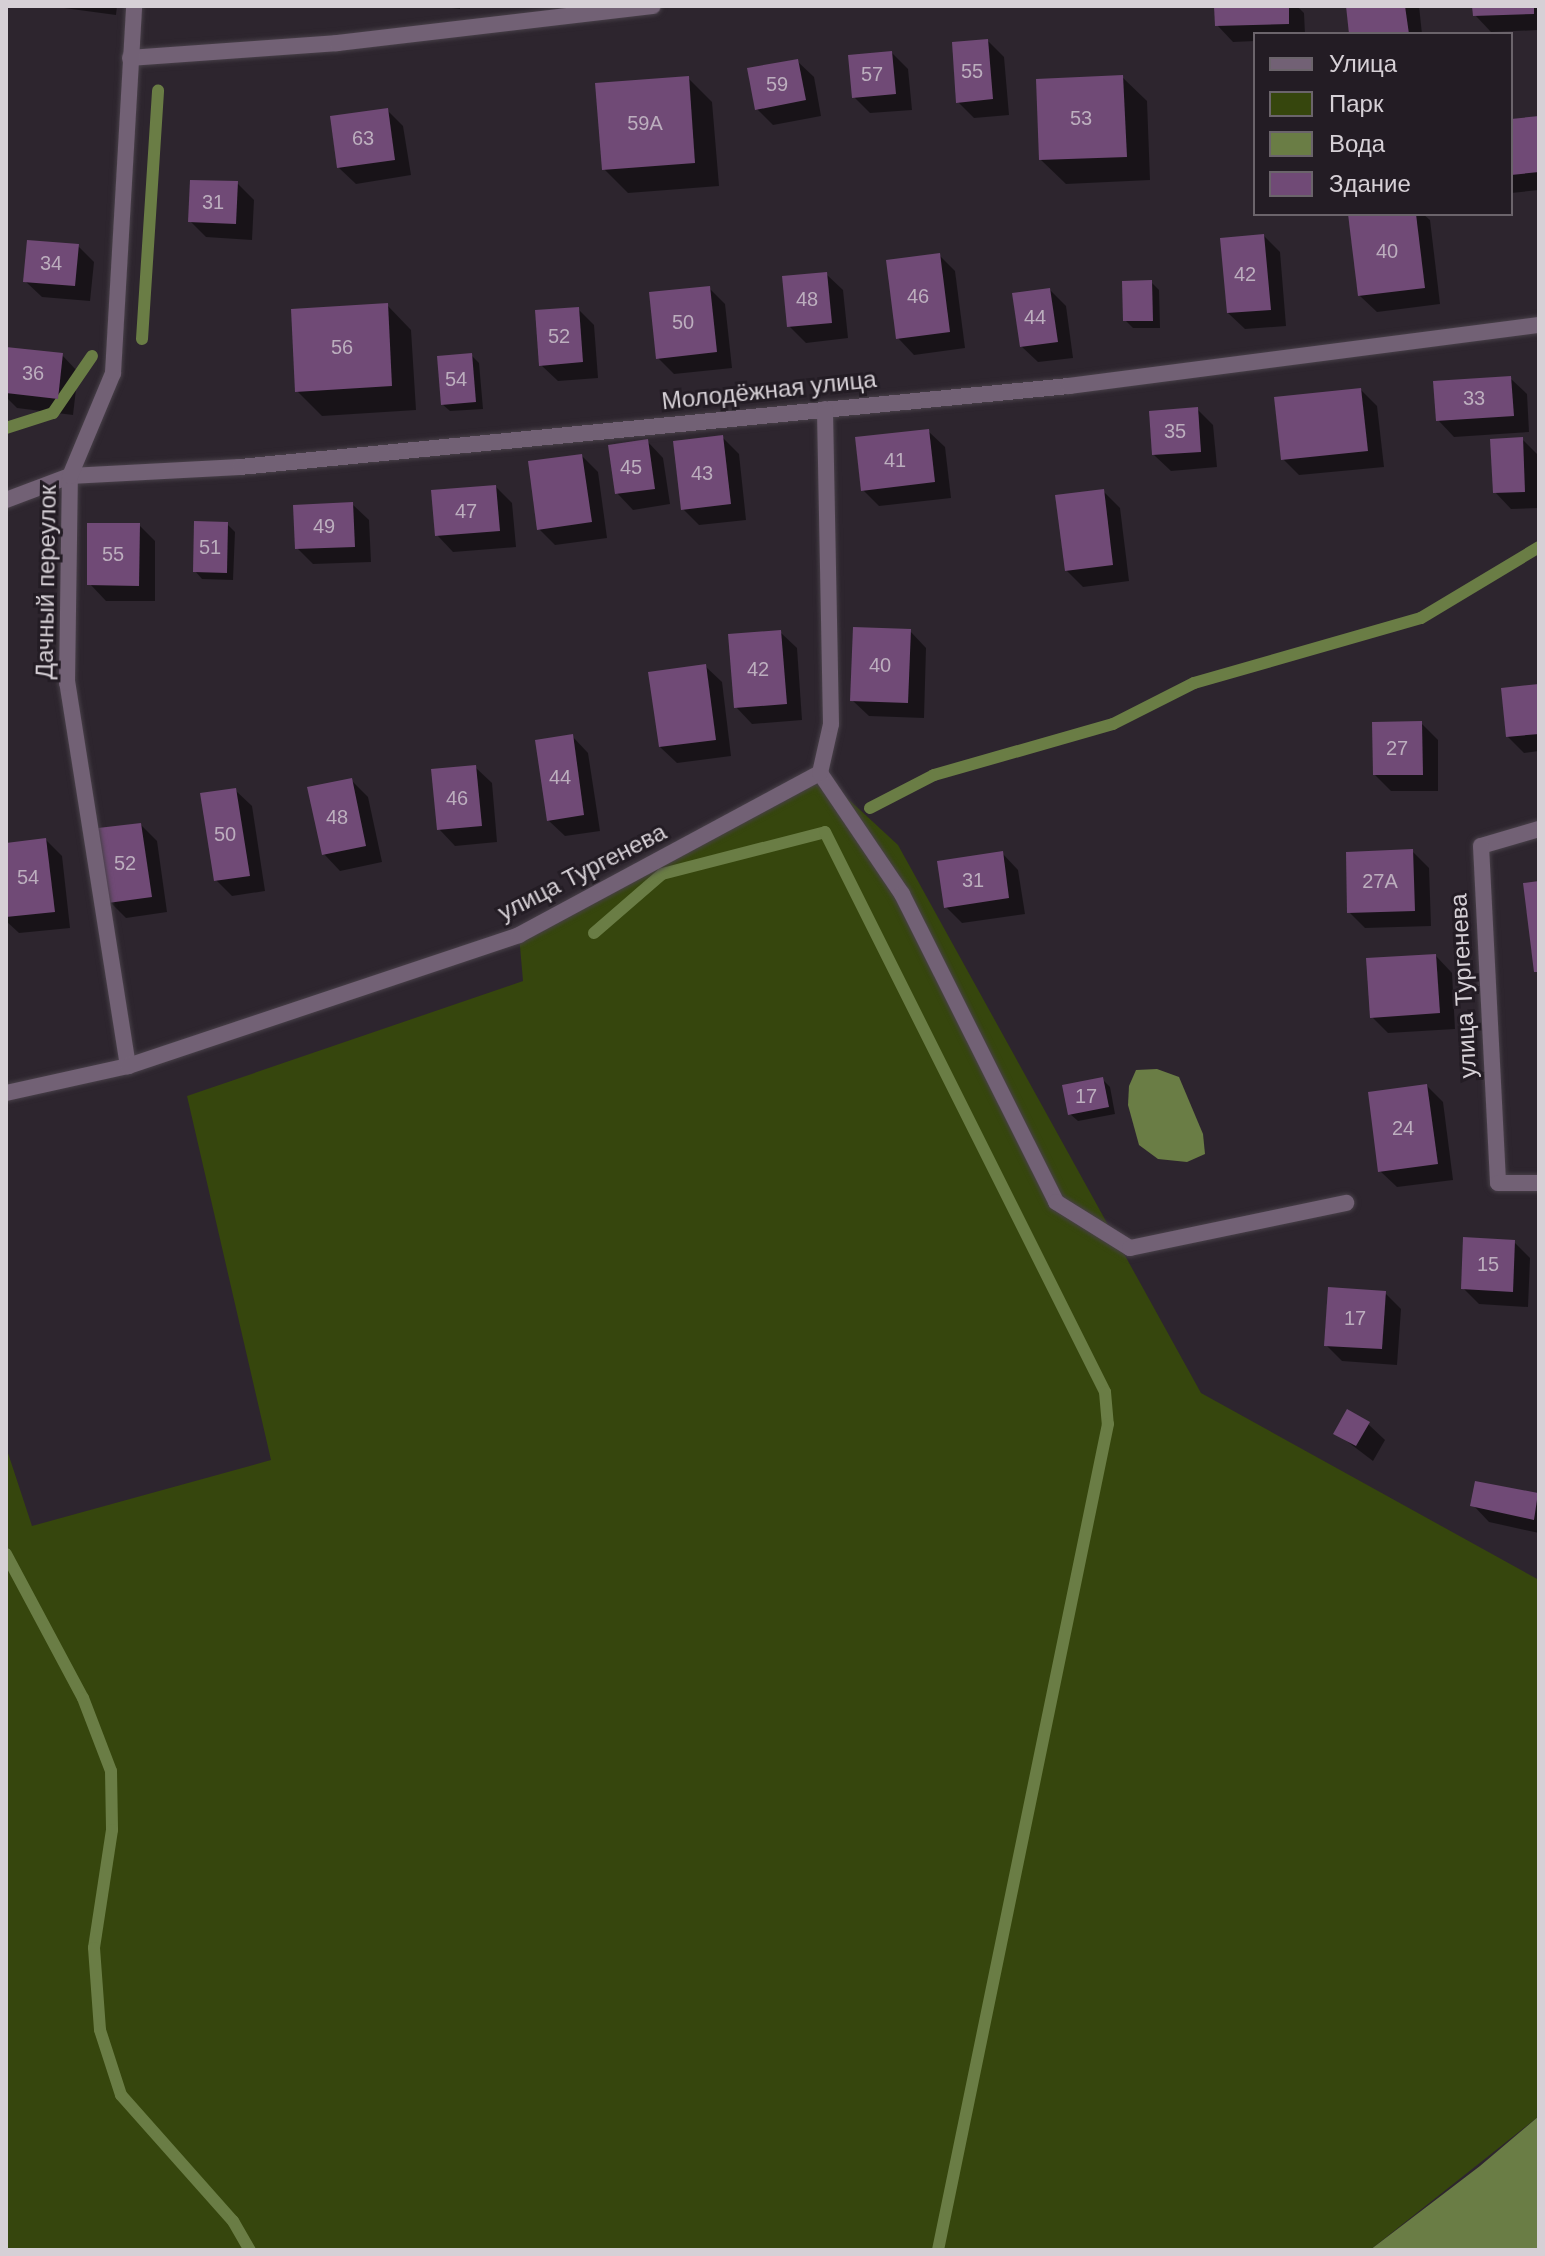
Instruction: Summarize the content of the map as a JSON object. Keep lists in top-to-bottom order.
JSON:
{
  "streets": {
    "street": ["Молодёжная улица", "Дачный переулок", "улица Тургенева"]
  },
  "crossings": [
    ["Молодёжная улица", "Дачный переулок"],
    ["Дачный переулок", "улица Тургенева"]
  ],
  "house_numbers": [
    "55",
    "57",
    "59",
    "53",
    "59А",
    "63",
    "31",
    "40",
    "34",
    "42",
    "46",
    "48",
    "44",
    "50",
    "52",
    "56",
    "36",
    "54",
    "33",
    "35",
    "41",
    "45",
    "43",
    "47",
    "49",
    "51",
    "55",
    "40",
    "42",
    "27",
    "44",
    "46",
    "48",
    "50",
    "52",
    "54",
    "31",
    "27А",
    "17",
    "24",
    "15",
    "17"
  ],
  "legend": [
    "Улица",
    "Парк",
    "Вода",
    "Здание"
  ]
}
